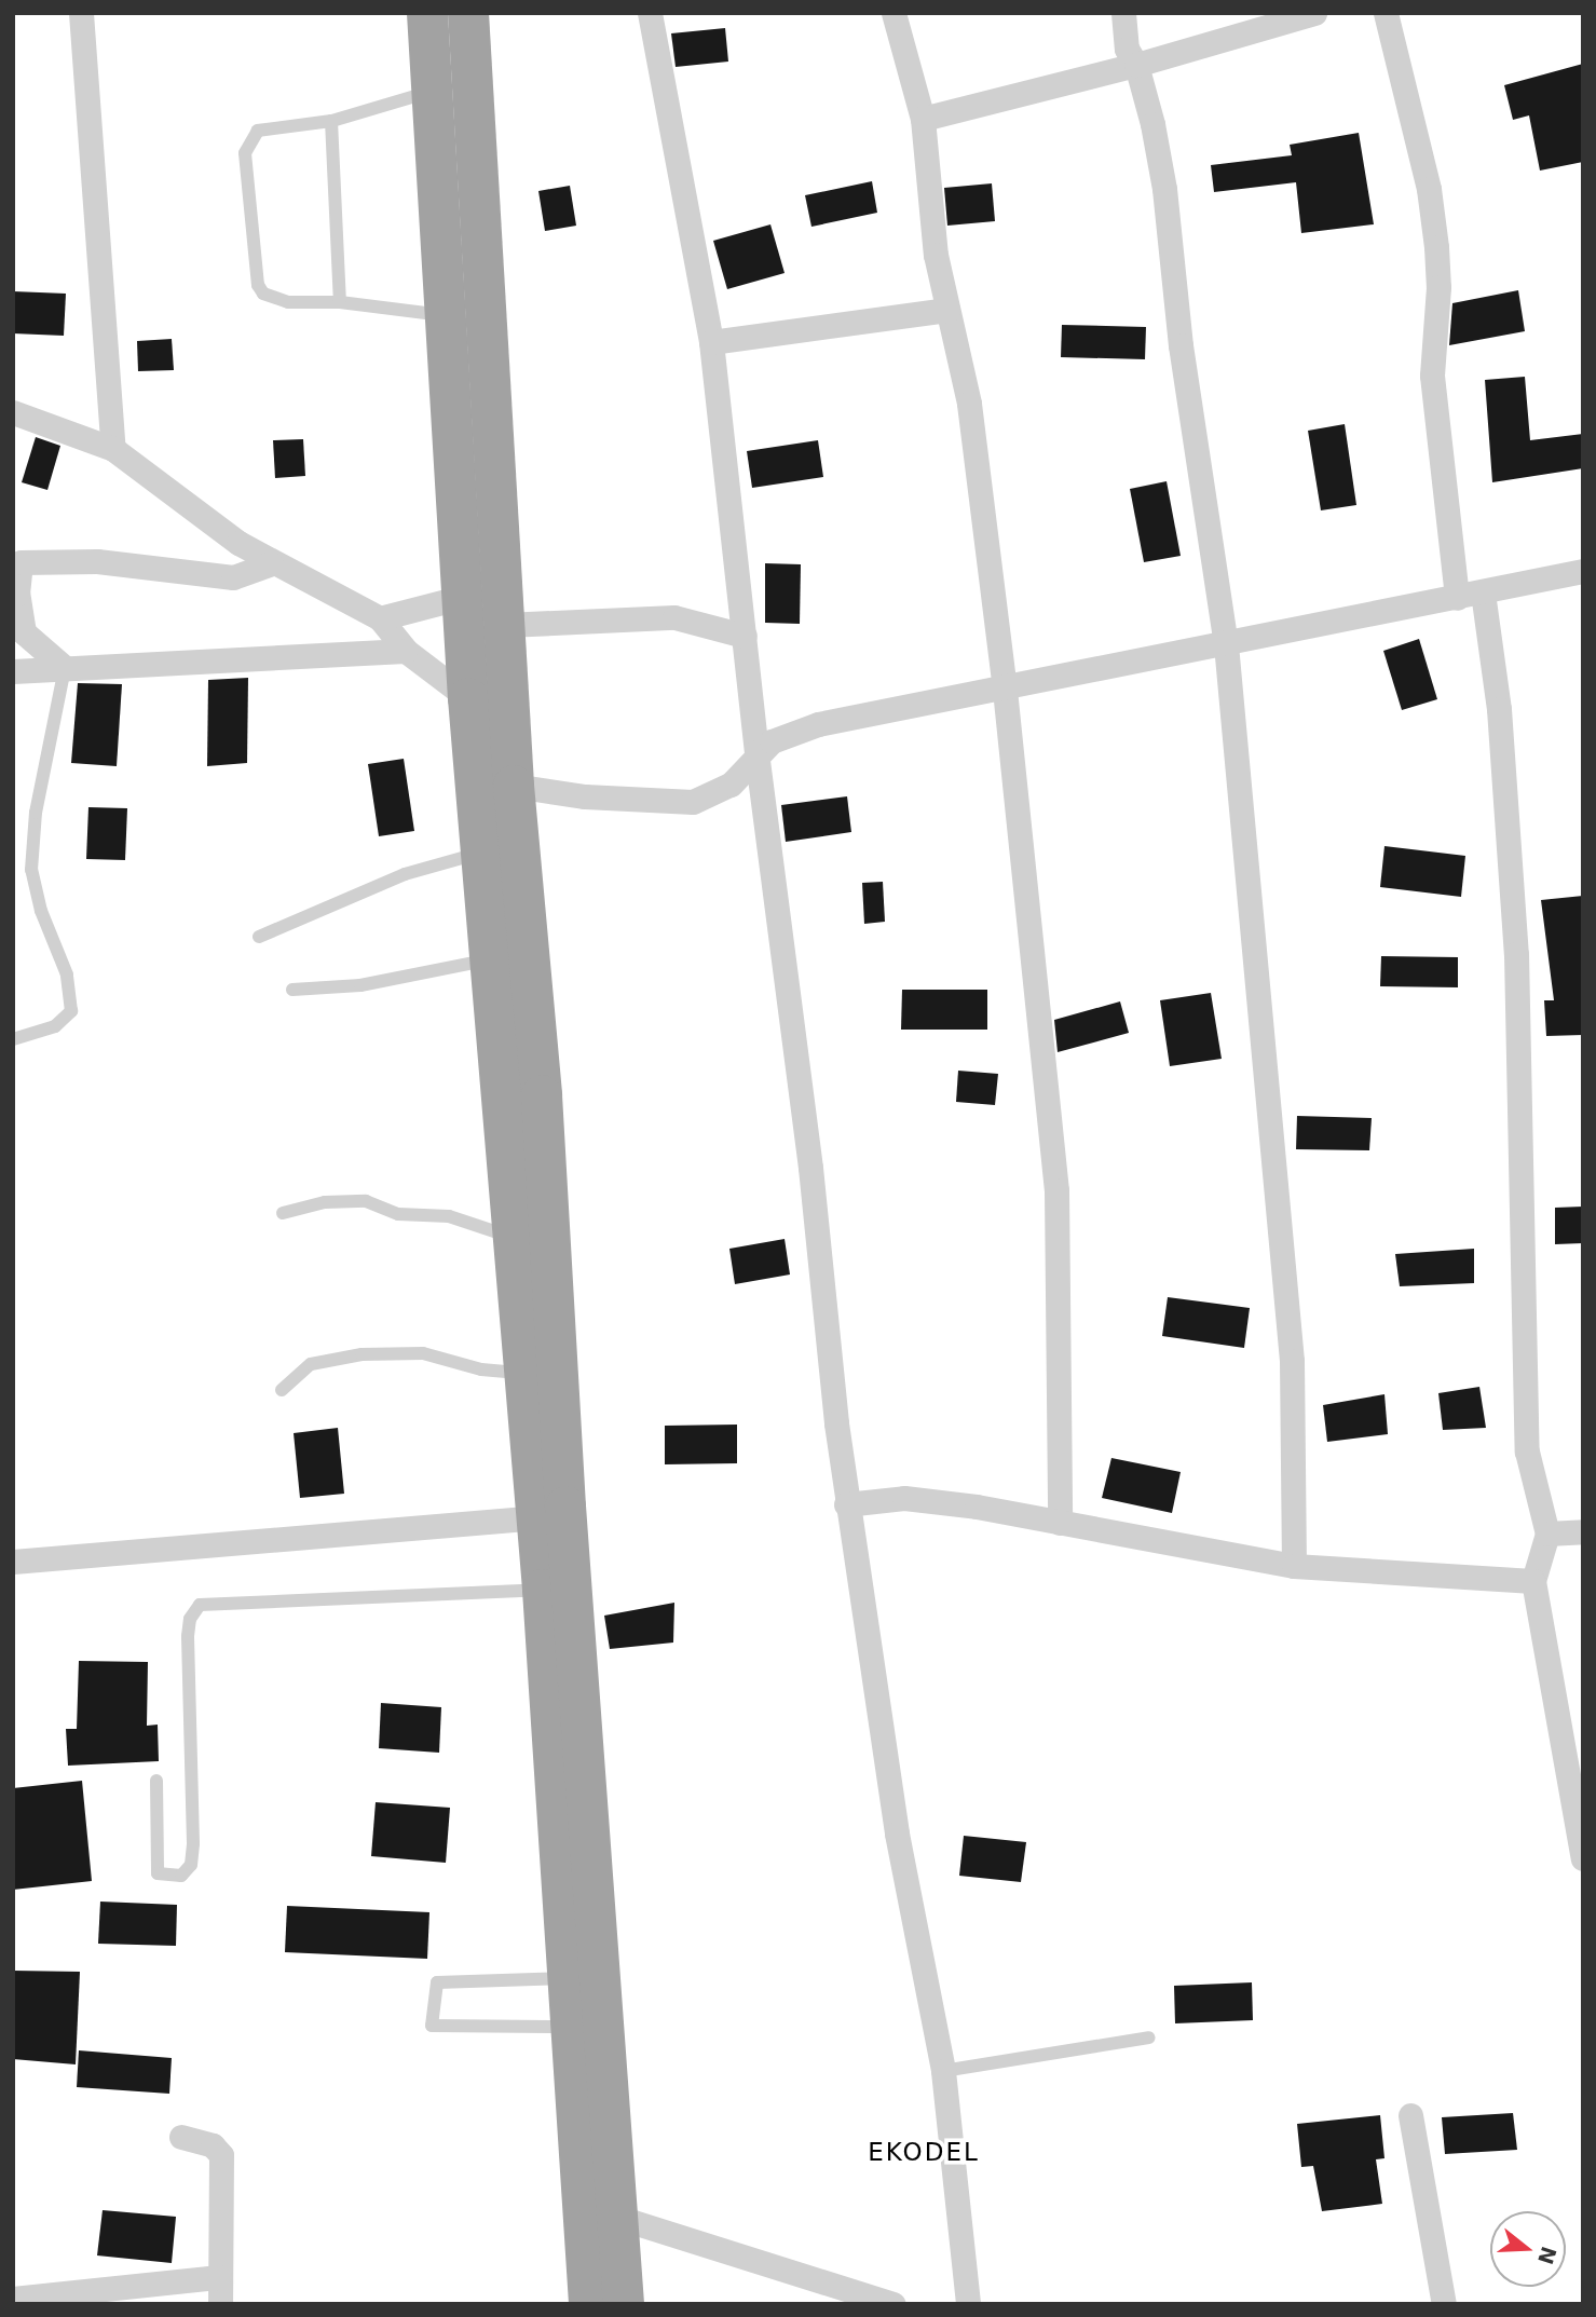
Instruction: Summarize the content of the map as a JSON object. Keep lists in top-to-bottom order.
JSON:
{
  "districts": ["EKODEL"],
  "north": "right"
}
